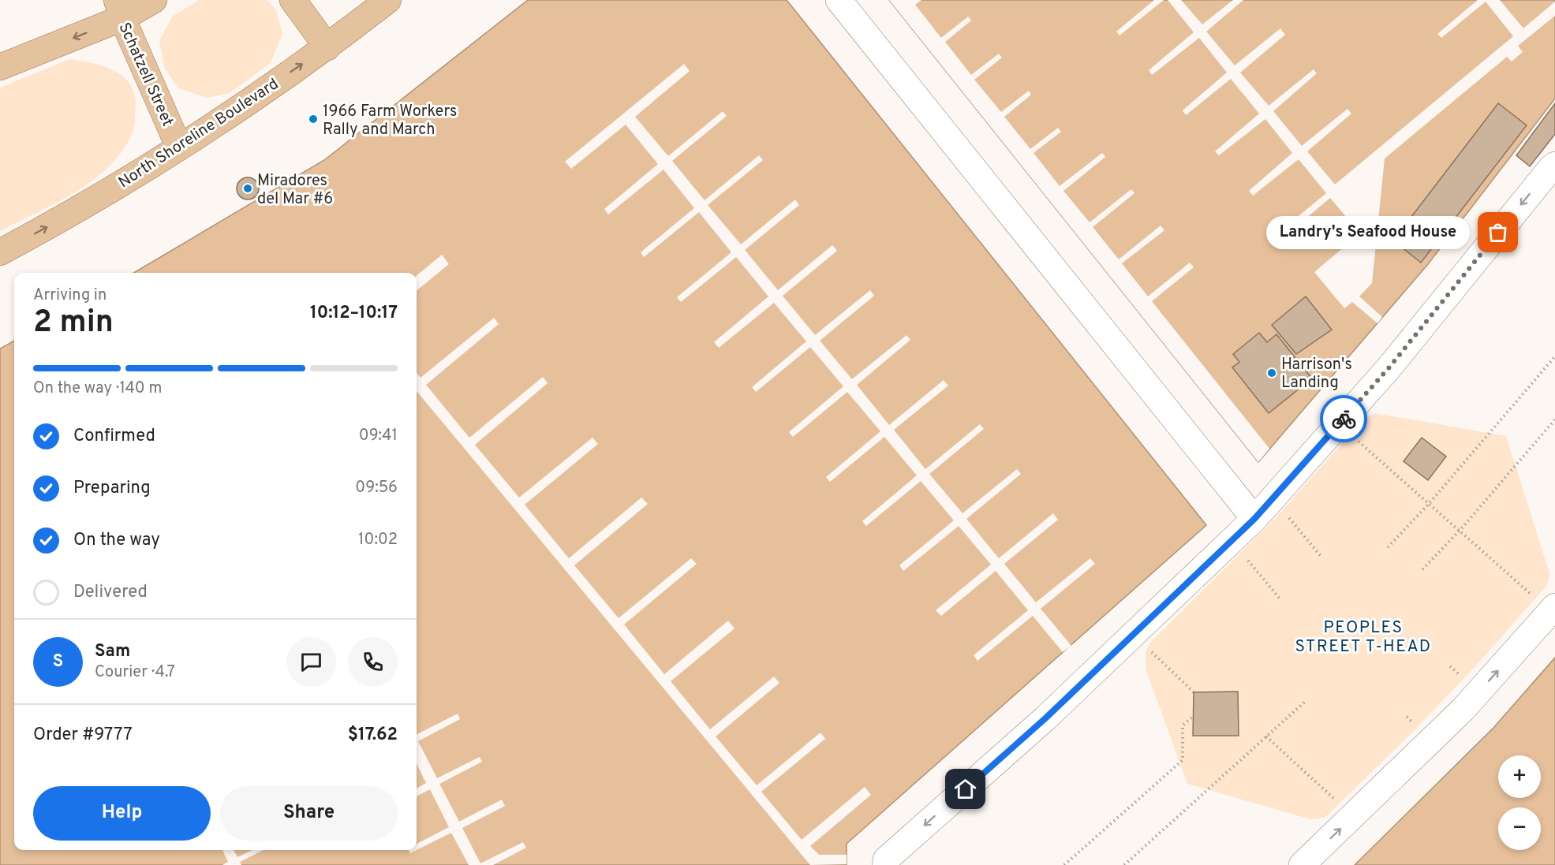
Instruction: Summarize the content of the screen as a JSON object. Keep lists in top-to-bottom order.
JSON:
{
  "streets": {
    "main road": ["Schatzell Street", "North Shoreline Boulevard"]
  },
  "crossings": [
    ["Schatzell Street", "North Shoreline Boulevard"]
  ],
  "districts": ["PEOPLES STREET T-HEAD"],
  "places": [
    "1966 Farm Workers Rally and March",
    "Miradores del Mar #6",
    "Landry's Seafood House",
    "Harrison's Landing"
  ],
  "page": {
    "bubble": "Landry's Seafood House",
    "heading": ["2 min", "Arriving in", "10:12–10:17"],
    "panel": [
      "Sam",
      "Courier · 4.7",
      "Order #9777",
      "$17.62"
    ],
    "bar": "On the way · 140 m",
    "list": [
      ["Confirmed", "09:41"],
      ["Preparing", "09:56"],
      ["On the way", "10:02"],
      "Delivered"
    ],
    "round": "S",
    "map_buttons": ["+", "−"],
    "buttons": ["Help", "Share"]
  }
}
